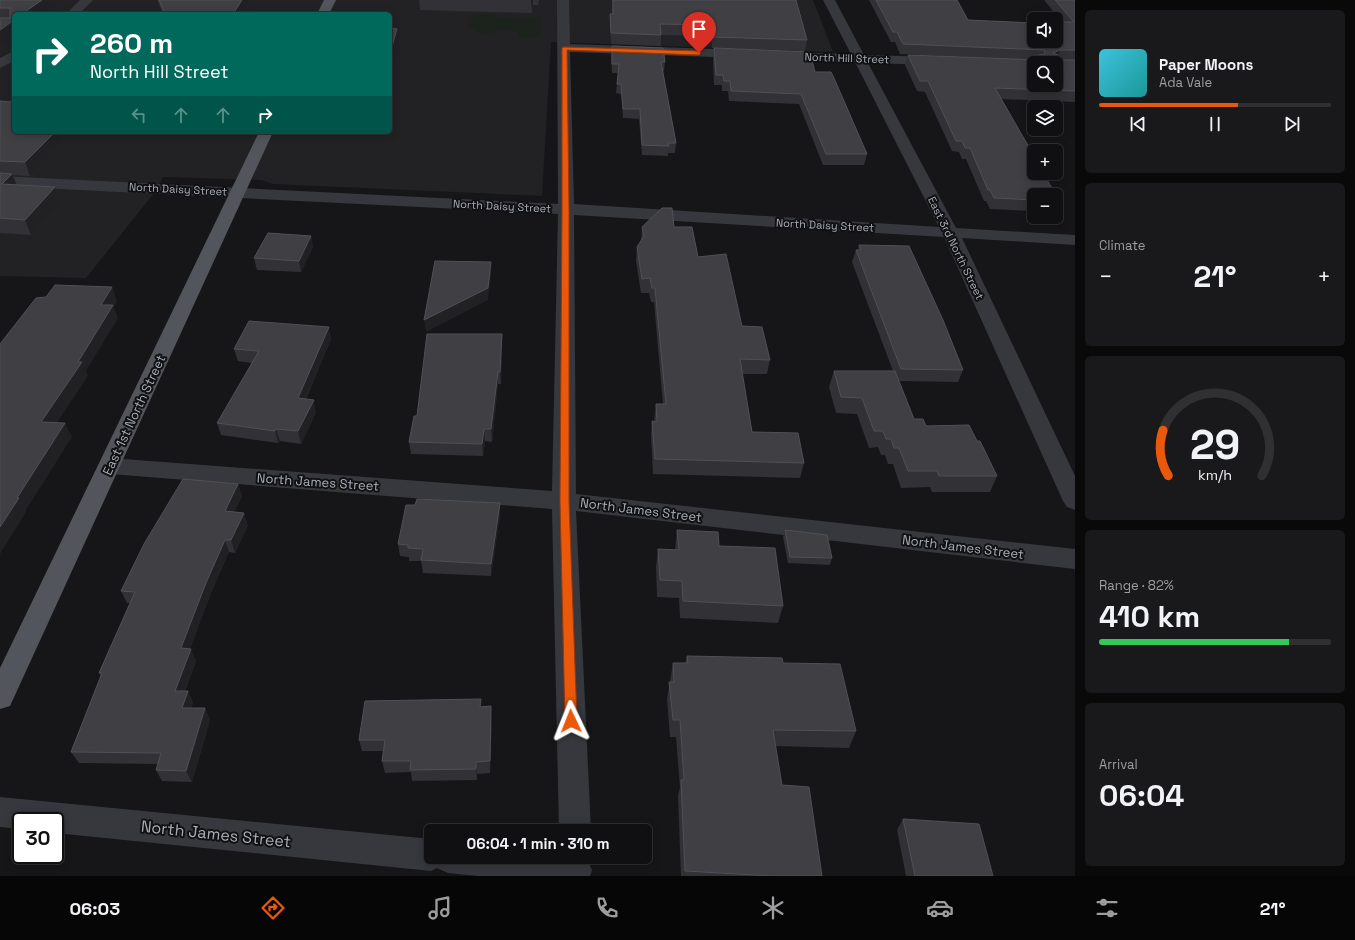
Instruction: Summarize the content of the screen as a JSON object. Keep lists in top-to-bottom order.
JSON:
{
  "streets": {
    "main road": ["East 1st North Street"],
    "street": [
      "North Hill Street",
      "North Daisy Street",
      "East 3rd North Street",
      "North James Street"
    ]
  },
  "crossings": [
    ["North Hill Street", "East 3rd North Street"],
    ["North Daisy Street", "East 3rd North Street"],
    ["North Daisy Street", "East 1st North Street"],
    ["East 1st North Street", "North James Street"]
  ],
  "page": {
    "map_buttons": ["+", "−"],
    "turn": ["260 m", "North Hill Street"],
    "song": ["Paper Moons", "Ada Vale"],
    "tile": [
      "Climate",
      ["Range · 82%", "410 km"],
      ["Arrival", "06:04"]
    ],
    "heat": ["−", "21°", "+"],
    "limit": "30",
    "trip": "06:04 · 1 min · 310 m",
    "tabs": ["06:03", "21°"],
    "gauge": ["29", "km/h"]
  }
}
